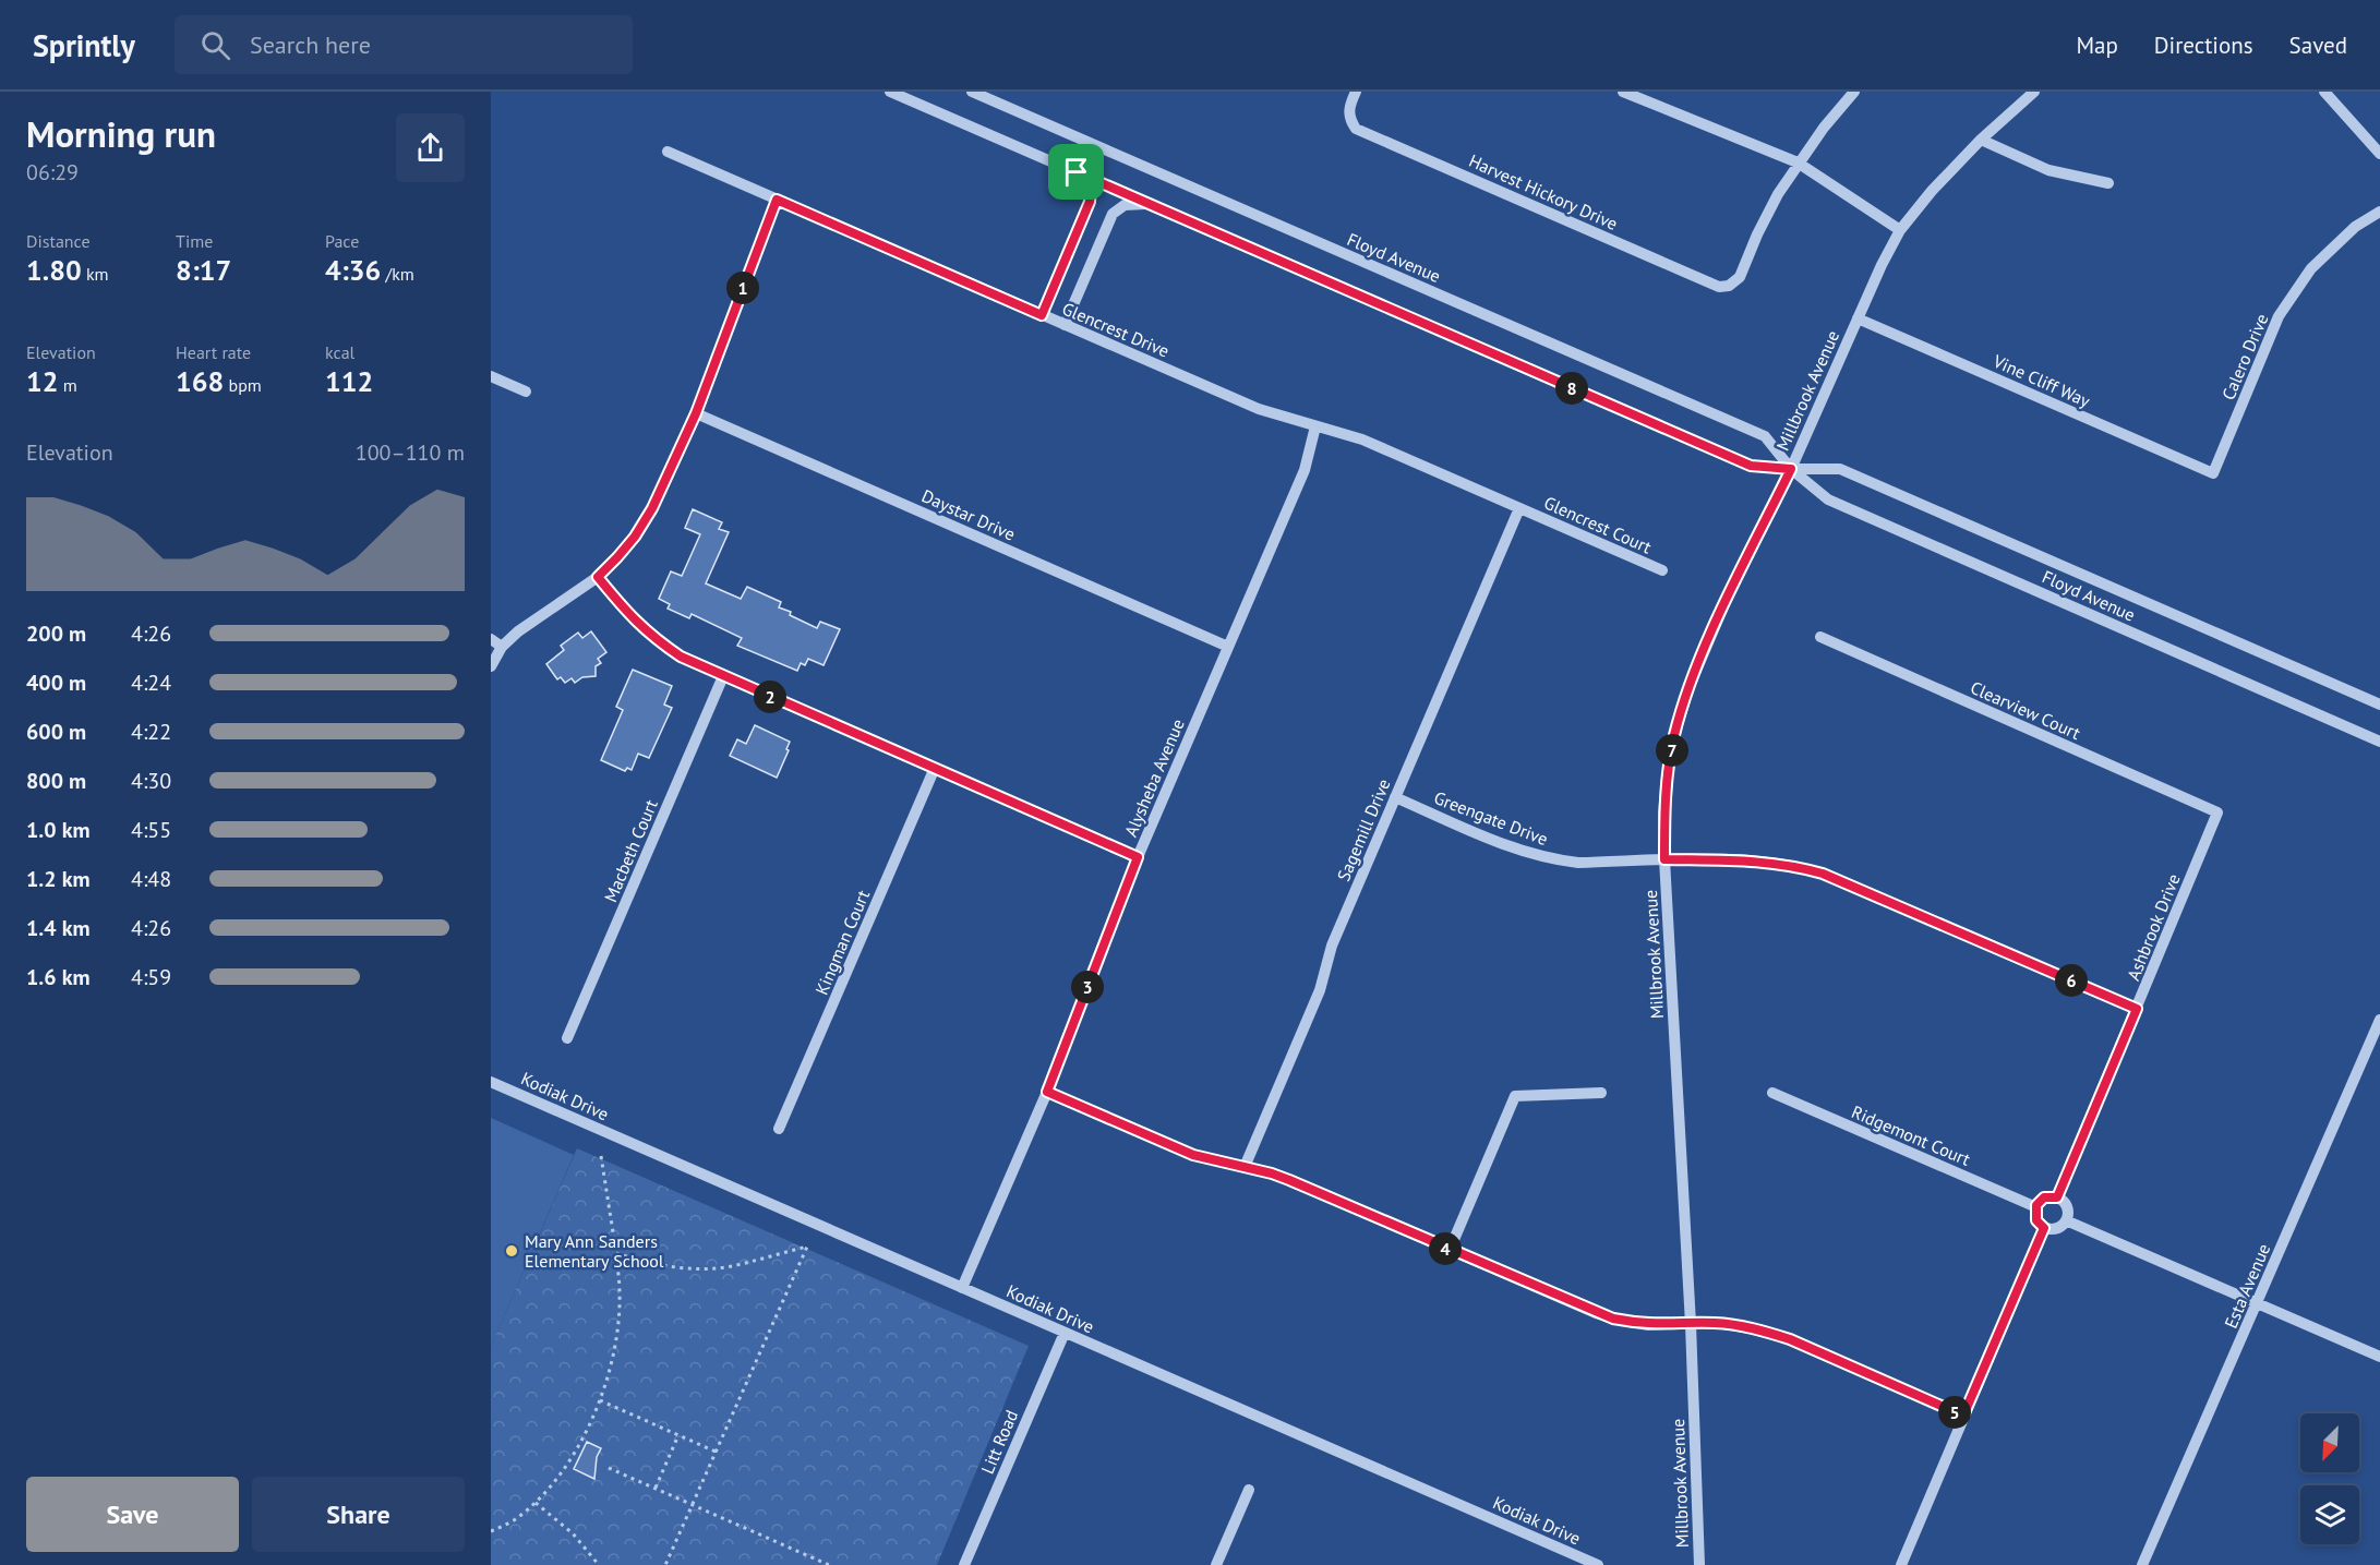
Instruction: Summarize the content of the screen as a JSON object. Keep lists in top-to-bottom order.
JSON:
{
  "streets": {
    "street": [
      "Harvest Hickory Drive",
      "Floyd Avenue",
      "Glencrest Drive",
      "Calero Drive",
      "Vine Cliff Way",
      "Millbrook Avenue",
      "Daystar Drive",
      "Glencrest Court",
      "Clearview Court",
      "Alysheba Avenue",
      "Greengate Drive",
      "Sagemill Drive",
      "Macbeth Court",
      "Ashbrook Drive",
      "Kingman Court",
      "Kodiak Drive",
      "Ridgemont Court",
      "Esta Avenue",
      "Litt Road"
    ]
  },
  "crossings": [
    ["Floyd Avenue", "Millbrook Avenue"],
    ["Glencrest Drive", "Glencrest Court"],
    ["Glencrest Drive", "Alysheba Avenue"],
    ["Glencrest Drive", "Sagemill Drive"],
    ["Calero Drive", "Vine Cliff Way"],
    ["Vine Cliff Way", "Millbrook Avenue"],
    ["Millbrook Avenue", "Greengate Drive"],
    ["Daystar Drive", "Alysheba Avenue"],
    ["Glencrest Court", "Sagemill Drive"],
    ["Clearview Court", "Ashbrook Drive"],
    ["Alysheba Avenue", "Kodiak Drive"],
    ["Greengate Drive", "Sagemill Drive"],
    ["Greengate Drive", "Ashbrook Drive"],
    ["Ashbrook Drive", "Ridgemont Court"],
    ["Kodiak Drive", "Litt Road"]
  ],
  "places": ["Mary Ann Sanders Elementary School"],
  "north": "bottom left",
  "page": {
    "header": "Sprintly",
    "search": "Search here",
    "nav": ["Map", "Directions", "Saved"],
    "heading": ["Morning run", "06:29"],
    "stats": [
      ["Distance", "1.80 km"],
      ["Time", "8:17"],
      ["Pace", "4:36 /km"],
      ["Elevation", "12 m"],
      ["Heart rate", "168 bpm"],
      ["kcal", "112"]
    ],
    "pins": [
      "1",
      "8",
      "2",
      "7",
      "6",
      "3",
      "4",
      "5"
    ],
    "chart": ["Elevation", "100–110 m"],
    "list": [
      {
        "name": "200 m",
        "note": "4:26"
      },
      {
        "name": "400 m",
        "note": "4:24"
      },
      {
        "name": "600 m",
        "note": "4:22"
      },
      {
        "name": "800 m",
        "note": "4:30"
      },
      {
        "name": "1.0 km",
        "note": "4:55"
      },
      {
        "name": "1.2 km",
        "note": "4:48"
      },
      {
        "name": "1.4 km",
        "note": "4:26"
      },
      {
        "name": "1.6 km",
        "note": "4:59"
      }
    ],
    "buttons": ["Save", "Share"]
  }
}
